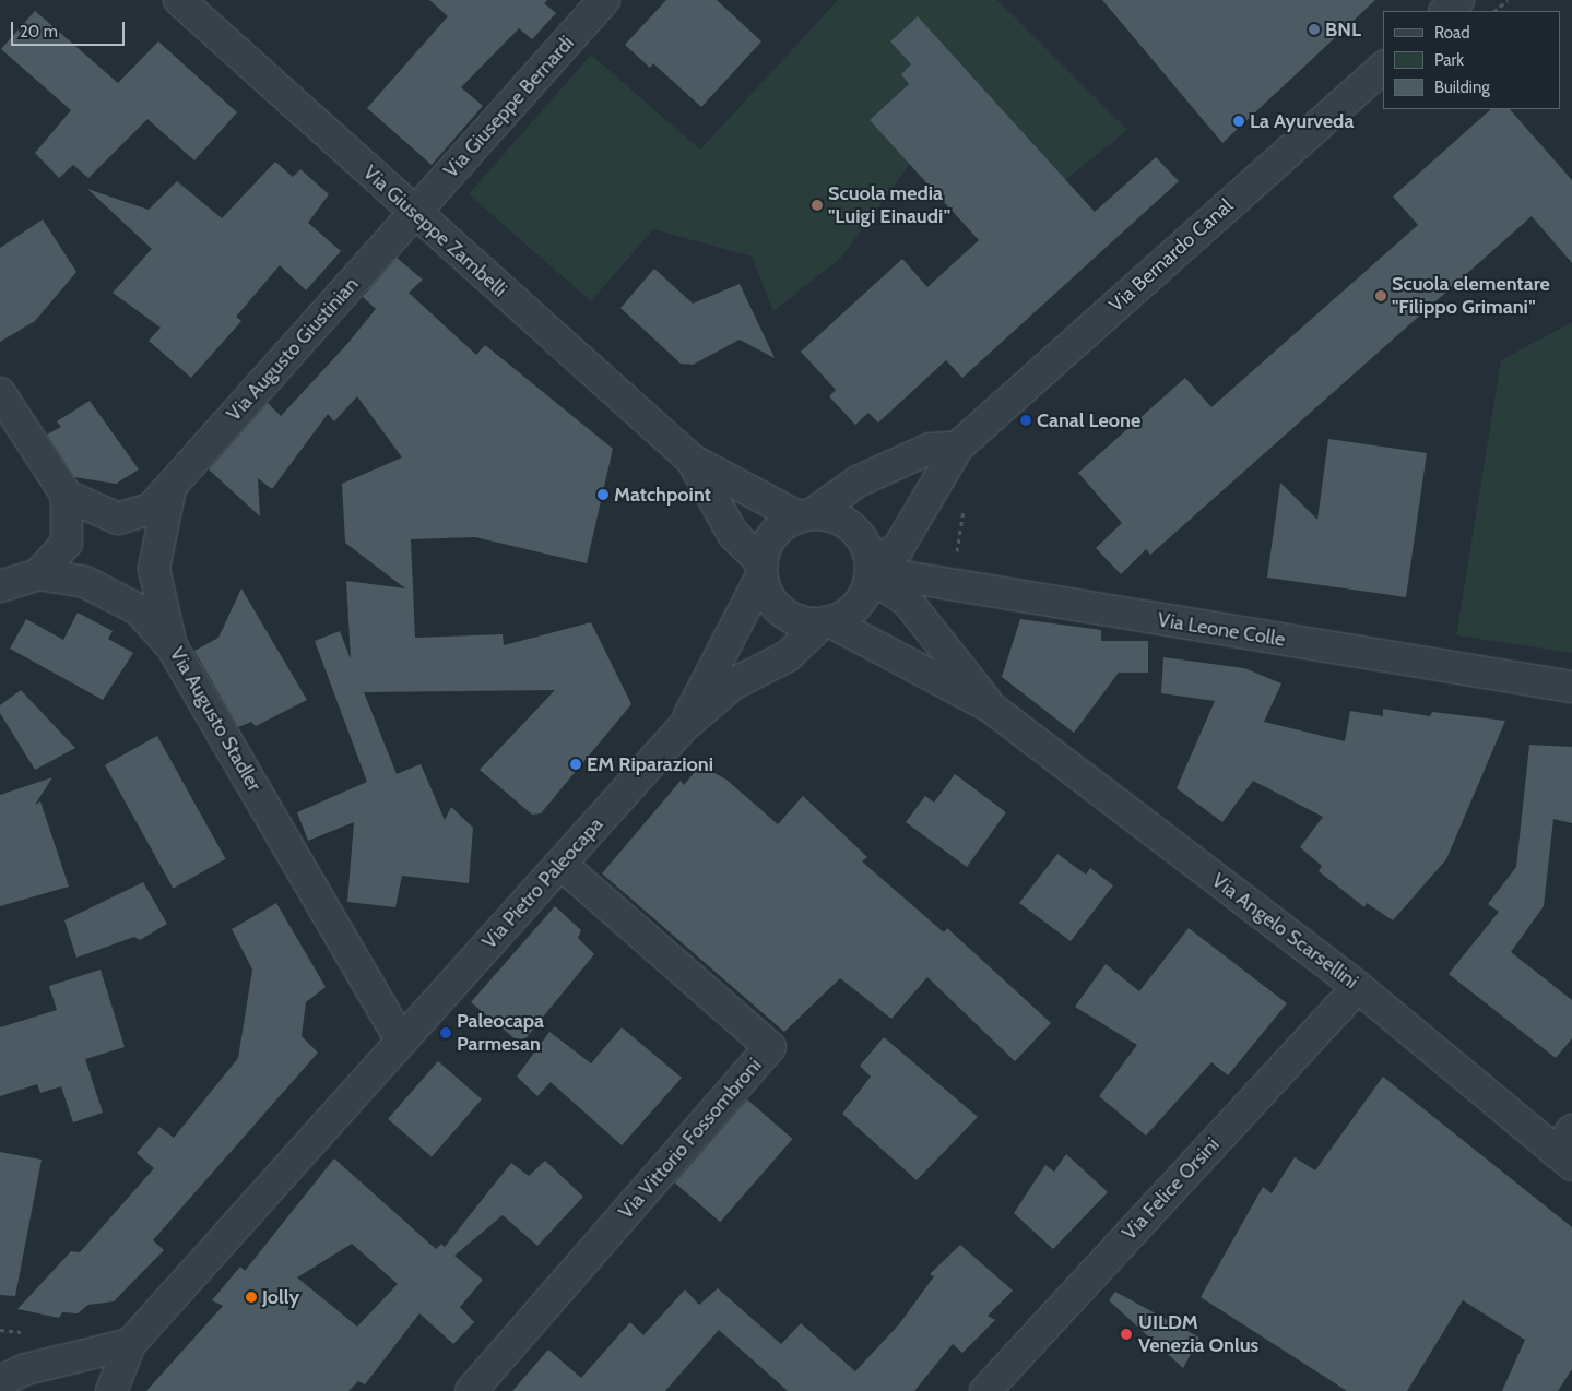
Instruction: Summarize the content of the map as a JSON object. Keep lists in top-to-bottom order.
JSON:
{
  "streets": {
    "street": [
      "Via Giuseppe Bernardi",
      "Via Giuseppe Zambelli",
      "Via Bernardo Canal",
      "Via Augusto Giustinian",
      "Via Leone Colle",
      "Via Augusto Stadler",
      "Via Pietro Paleocapa",
      "Via Angelo Scarsellini",
      "Via Vittorio Fossombroni",
      "Via Felice Orsini"
    ]
  },
  "crossings": [
    ["Via Giuseppe Bernardi", "Via Giuseppe Zambelli"],
    ["Via Giuseppe Bernardi", "Via Augusto Giustinian"],
    ["Via Giuseppe Zambelli", "Via Bernardo Canal"],
    ["Via Giuseppe Zambelli", "Via Augusto Giustinian"],
    ["Via Giuseppe Zambelli", "Via Leone Colle"],
    ["Via Giuseppe Zambelli", "Via Pietro Paleocapa"],
    ["Via Giuseppe Zambelli", "Via Angelo Scarsellini"],
    ["Via Bernardo Canal", "Via Leone Colle"],
    ["Via Bernardo Canal", "Via Pietro Paleocapa"],
    ["Via Bernardo Canal", "Via Angelo Scarsellini"],
    ["Via Augusto Giustinian", "Via Augusto Stadler"],
    ["Via Leone Colle", "Via Pietro Paleocapa"],
    ["Via Leone Colle", "Via Angelo Scarsellini"],
    ["Via Augusto Stadler", "Via Pietro Paleocapa"],
    ["Via Pietro Paleocapa", "Via Angelo Scarsellini"],
    ["Via Pietro Paleocapa", "Via Vittorio Fossombroni"],
    ["Via Angelo Scarsellini", "Via Felice Orsini"]
  ],
  "places": [
    "BNL",
    "La Ayurveda",
    "Scuola media \"Luigi Einaudi\"",
    "Scuola elementare \"Filippo Grimani\"",
    "Canal Leone",
    "Matchpoint",
    "EM Riparazioni",
    "Paleocapa Parmesan",
    "Jolly",
    "UILDM Venezia Onlus"
  ],
  "legend": ["Road", "Park", "Building"],
  "scale_bar": "20 m"
}
